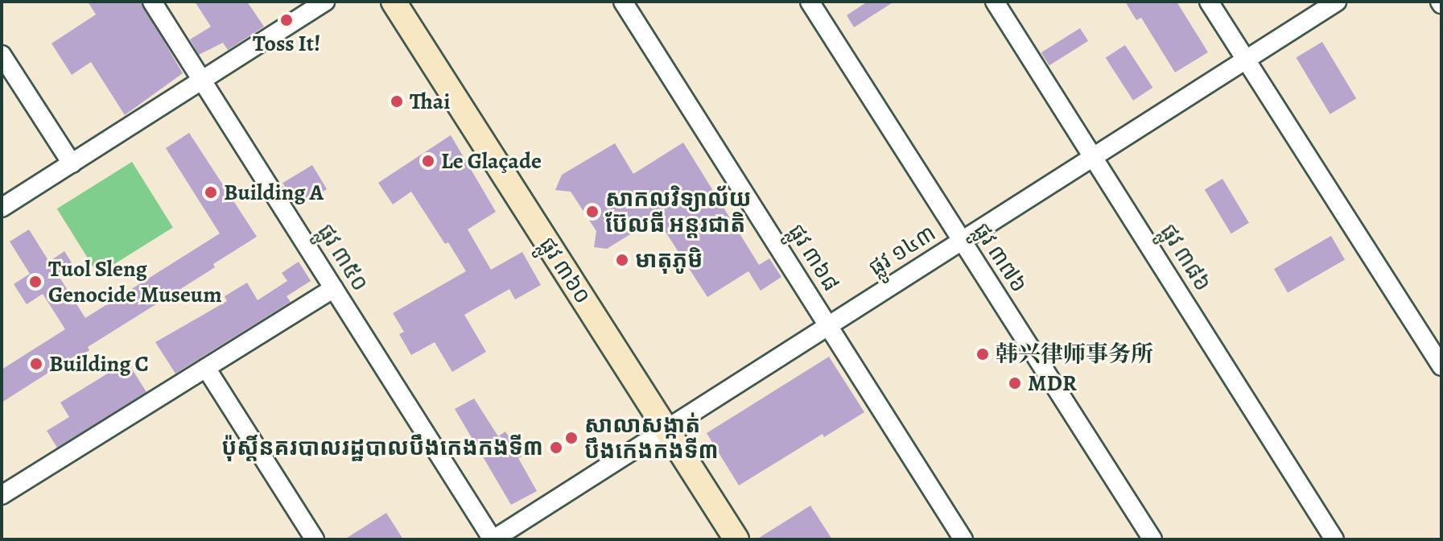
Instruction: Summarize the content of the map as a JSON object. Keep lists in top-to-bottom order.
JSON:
{
  "streets": {
    "street": [
      "ផ្លូវ ១៤៣",
      "ផ្លូវ ៣៥០",
      "ផ្លូវ ៣៦៨",
      "ផ្លូវ ៣៧៦",
      "ផ្លូវ ៣៨៦",
      "ផ្លូវ ៣៦០"
    ]
  },
  "crossings": [
    ["ផ្លូវ ១៤៣", "ផ្លូវ ៣៥០"],
    ["ផ្លូវ ១៤៣", "ផ្លូវ ៣៦៨"],
    ["ផ្លូវ ១៤៣", "ផ្លូវ ៣៧៦"],
    ["ផ្លូវ ១៤៣", "ផ្លូវ ៣៨៦"],
    ["ផ្លូវ ១៤៣", "ផ្លូវ ៣៦០"]
  ],
  "places": [
    "Toss It!",
    "Thai",
    "Le Glaçade",
    "Building A",
    "សាកលវិទ្យាល័យ ប៊ែលធី អន្តរជាតិ",
    "មាតុភូមិ",
    "Tuol Sleng Genocide Museum",
    "韩兴律师事务所",
    "Building C",
    "MDR",
    "សាលាសង្កាត់ បឹងកេងកងទី៣",
    "ប៉ុស្តិ៍នគរបាលរដ្ឋបាលបឹងកេងកងទី៣"
  ]
}
